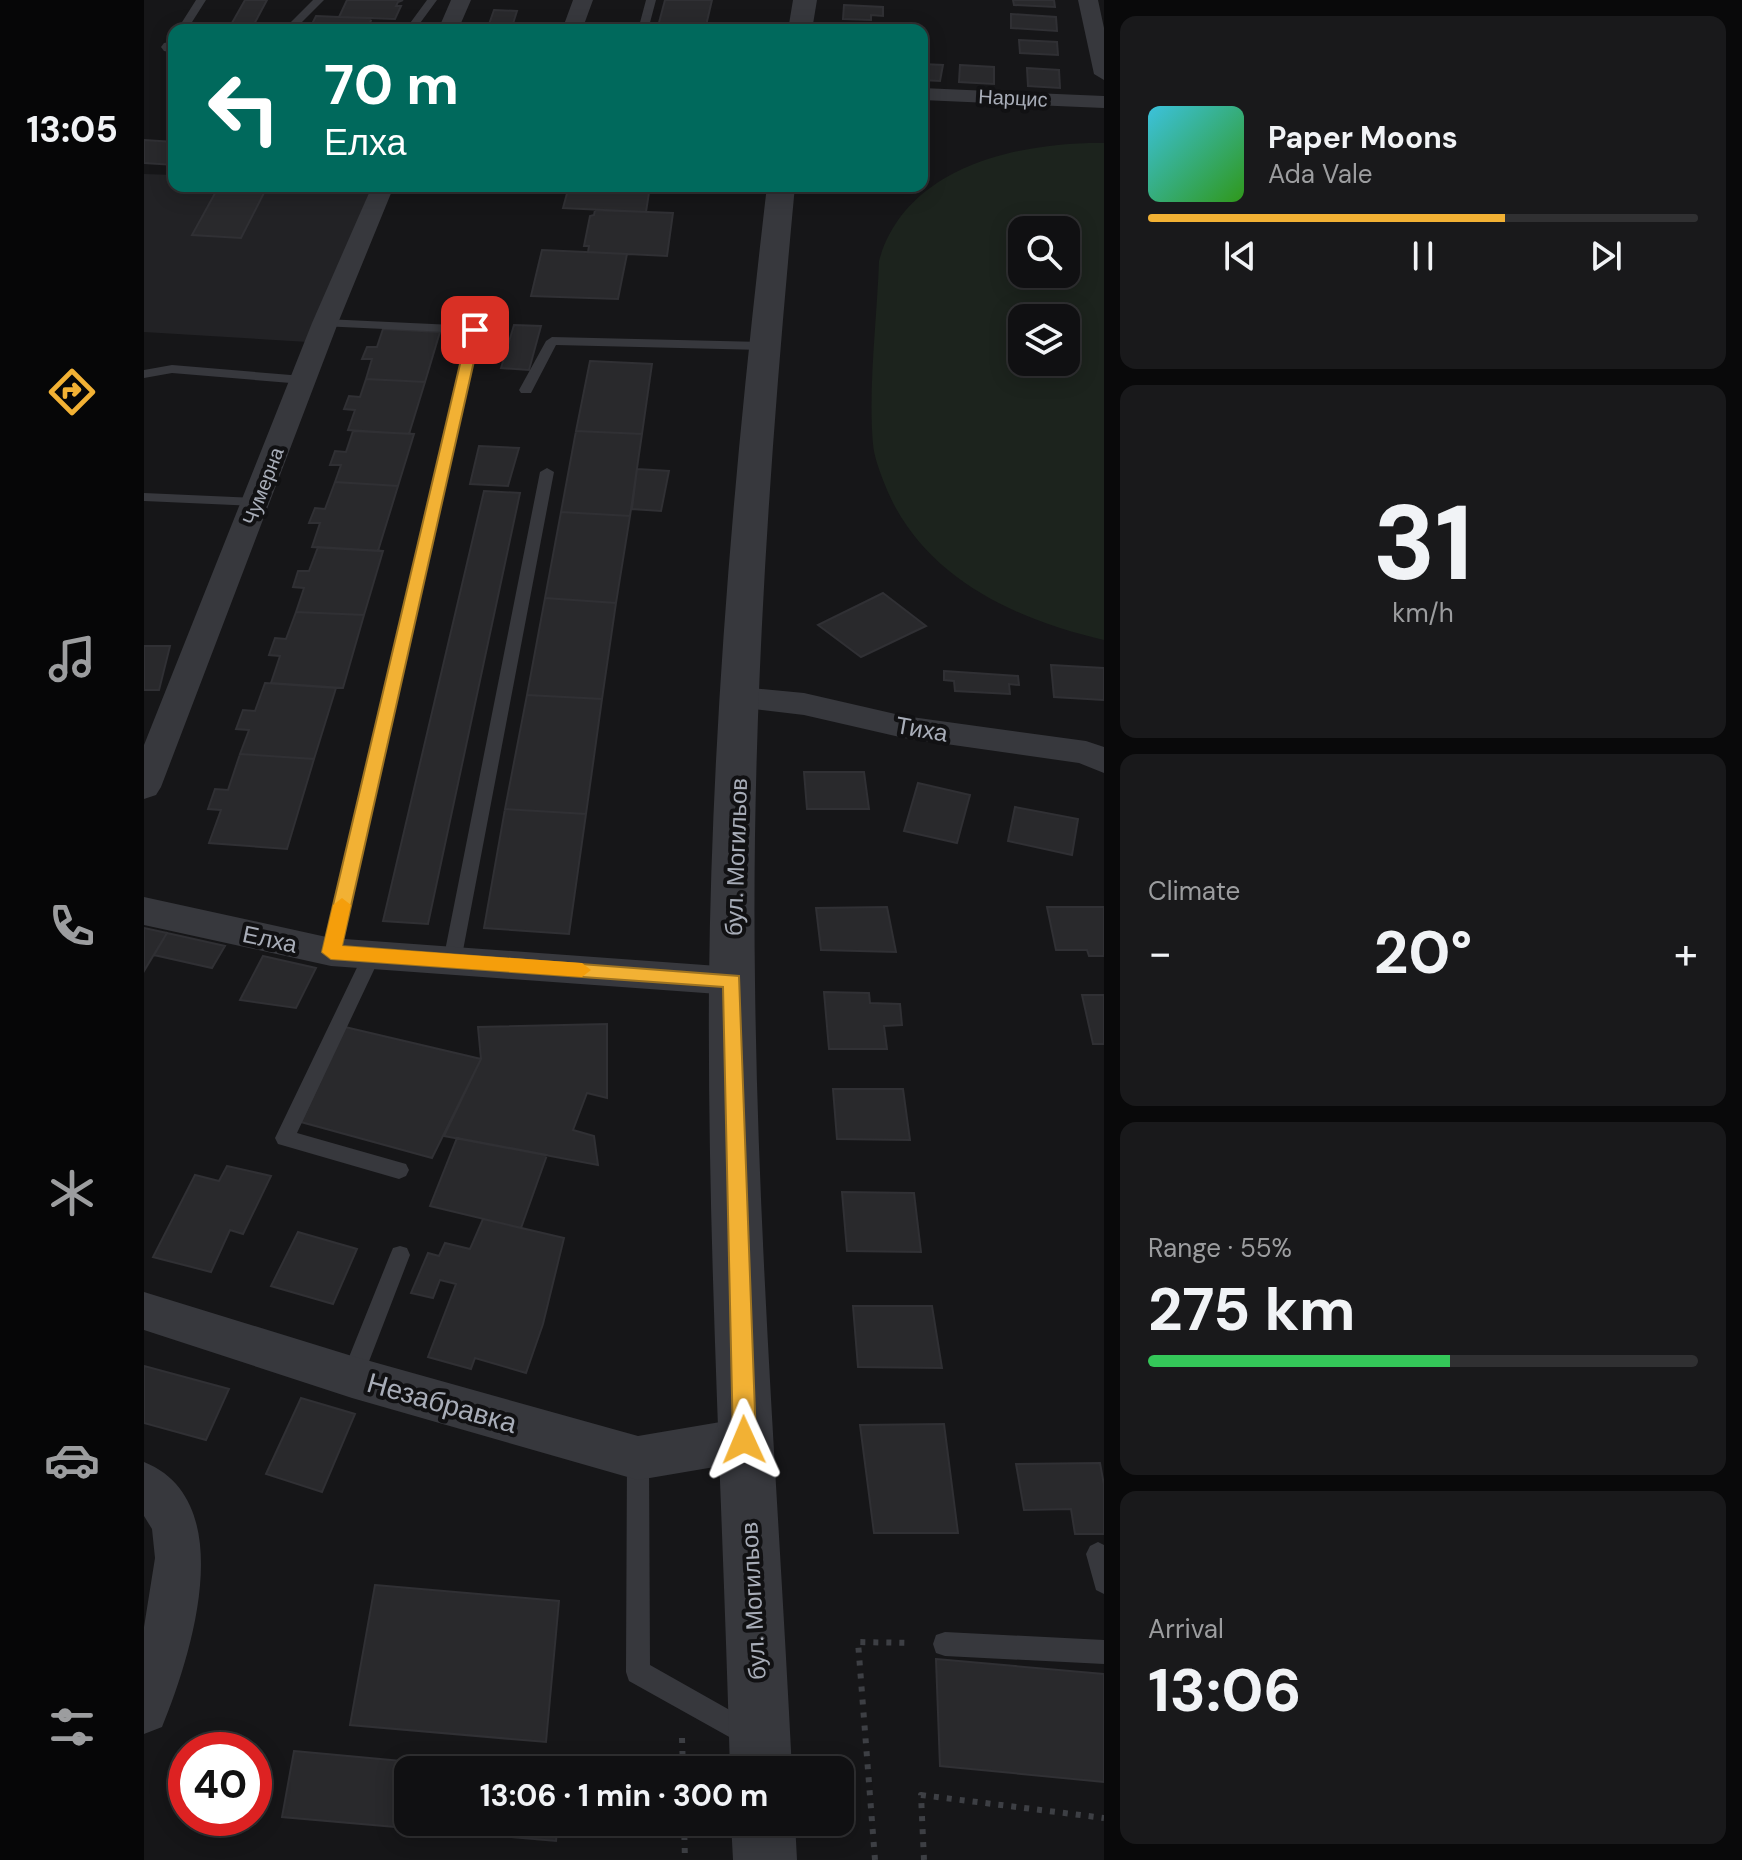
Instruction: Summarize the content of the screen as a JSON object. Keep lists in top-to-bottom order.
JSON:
{
  "streets": {
    "street": [
      "Нарцис",
      "Чумерна",
      "Тиха",
      "бул. Могильов",
      "Елха",
      "Незабравка"
    ]
  },
  "crossings": [
    ["Тиха", "бул. Могильов"],
    ["бул. Могильов", "Елха"],
    ["бул. Могильов", "Незабравка"]
  ],
  "page": {
    "tabs": "13:05",
    "turn": ["70 m", "Елха"],
    "song": ["Paper Moons", "Ada Vale"],
    "tile": [
      ["31", "km/h"],
      "Climate",
      ["Range · 55%", "275 km"],
      ["Arrival", "13:06"]
    ],
    "heat": ["−", "20°", "+"],
    "limit": "40",
    "trip": "13:06 · 1 min · 300 m"
  }
}
